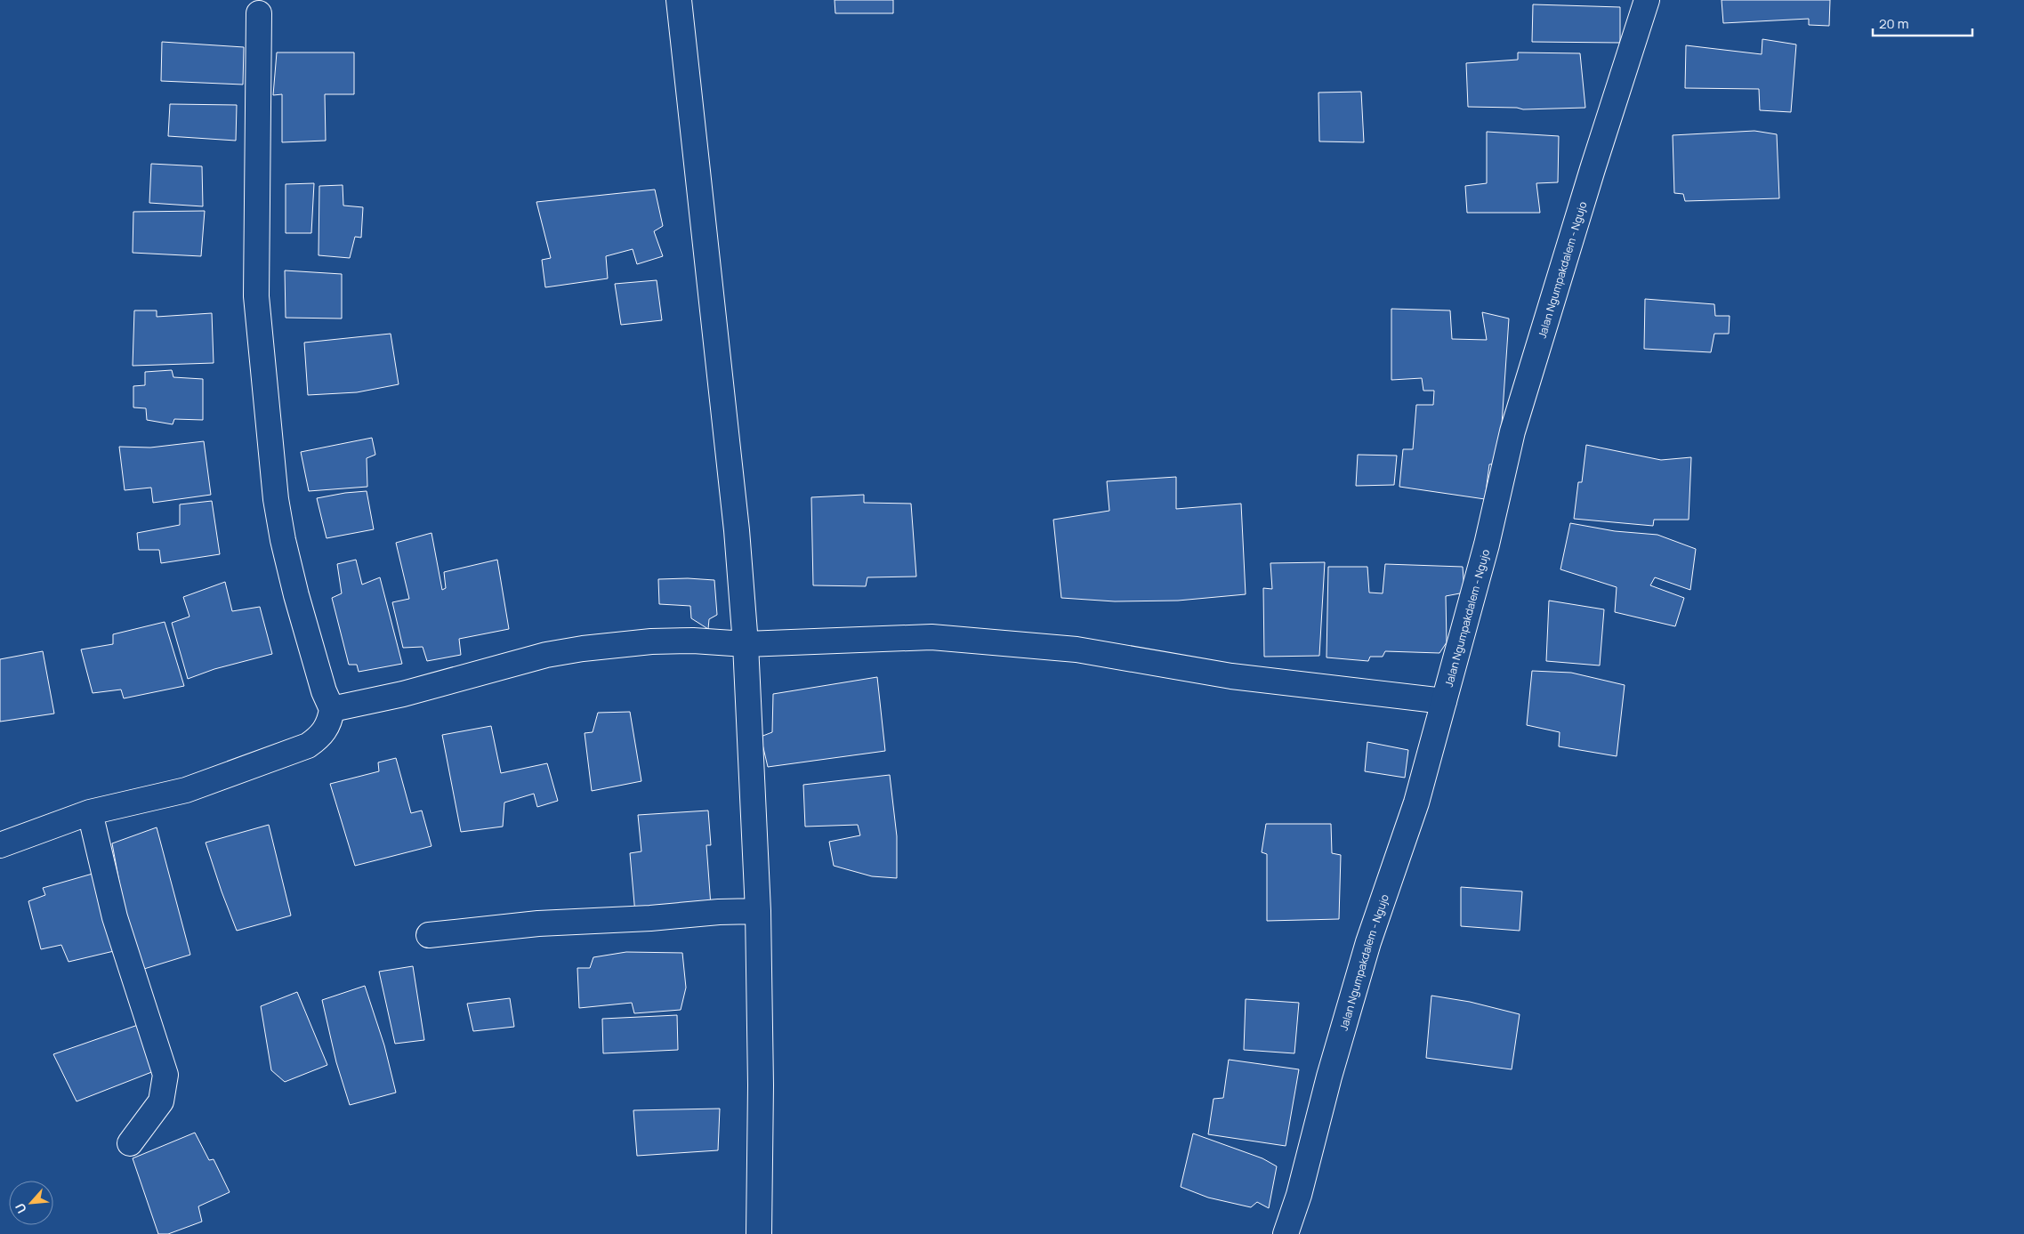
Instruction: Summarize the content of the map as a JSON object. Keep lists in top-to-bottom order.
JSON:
{
  "streets": {
    "street": ["Jalan Ngumpakdalem - Ngujo"]
  },
  "scale_bar": "20 m",
  "north": "bottom left"
}
